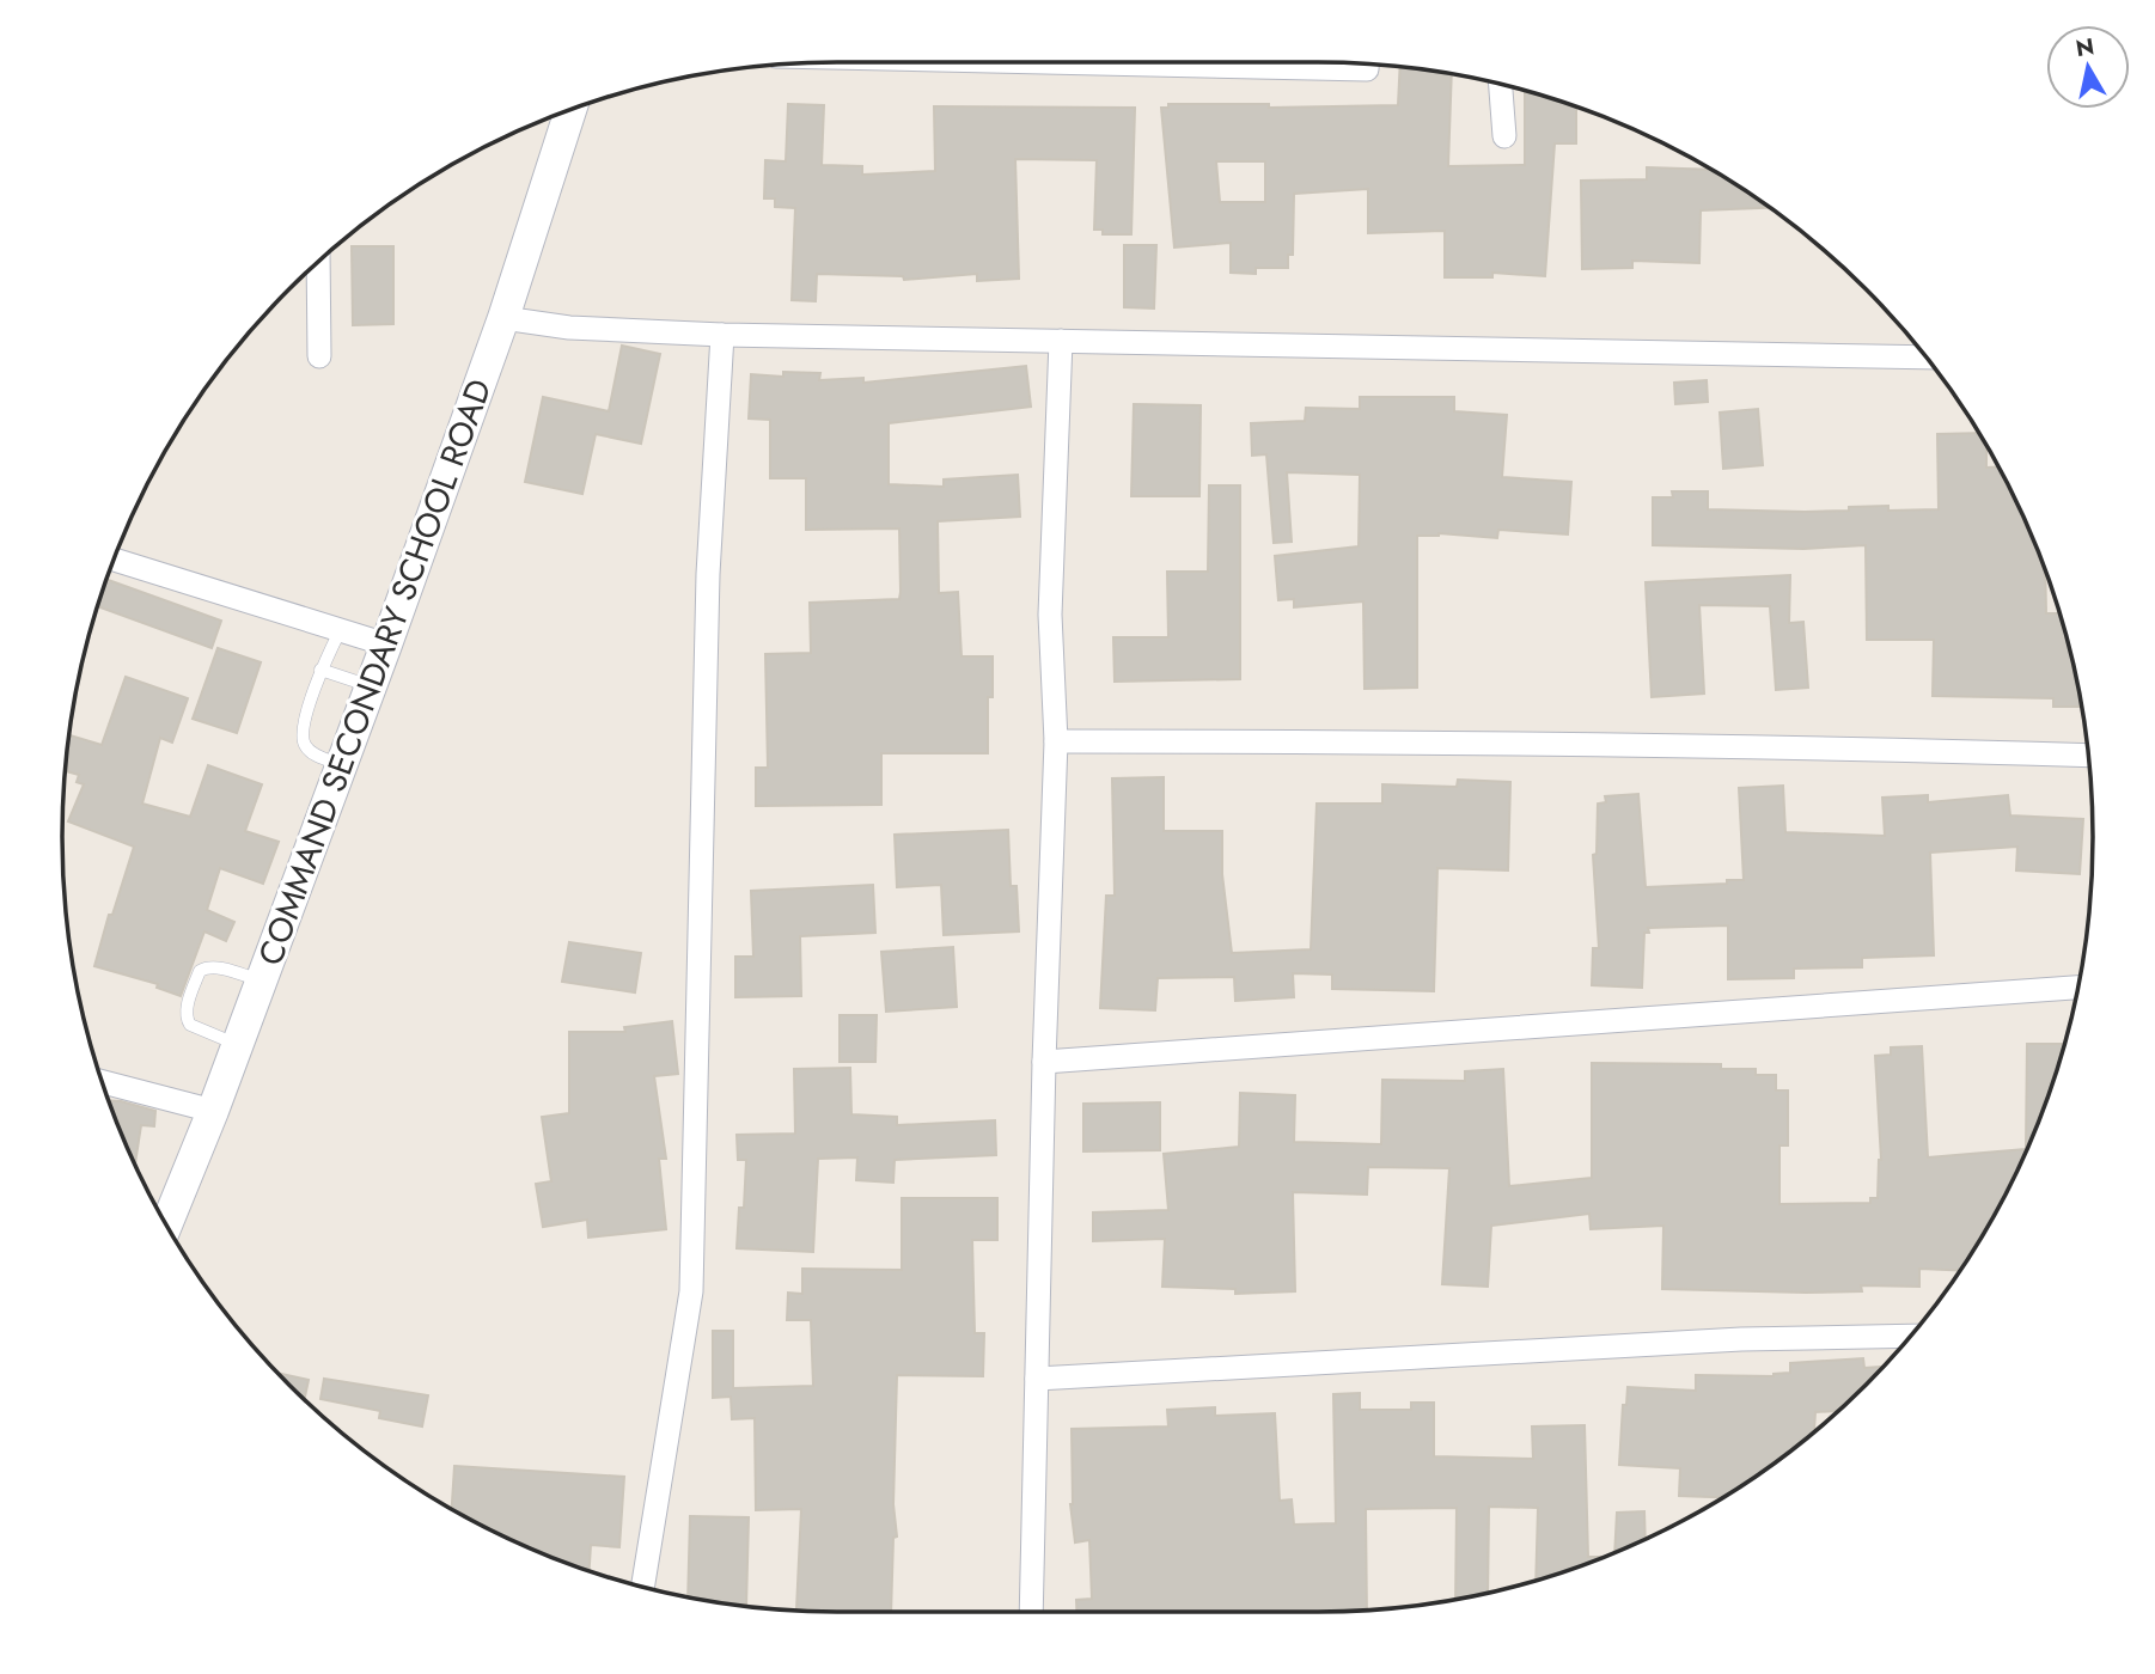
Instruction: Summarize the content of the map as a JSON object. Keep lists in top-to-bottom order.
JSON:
{
  "streets": {
    "main road": ["COMMAND SECONDARY SCHOOL ROAD"]
  },
  "north": "top"
}
